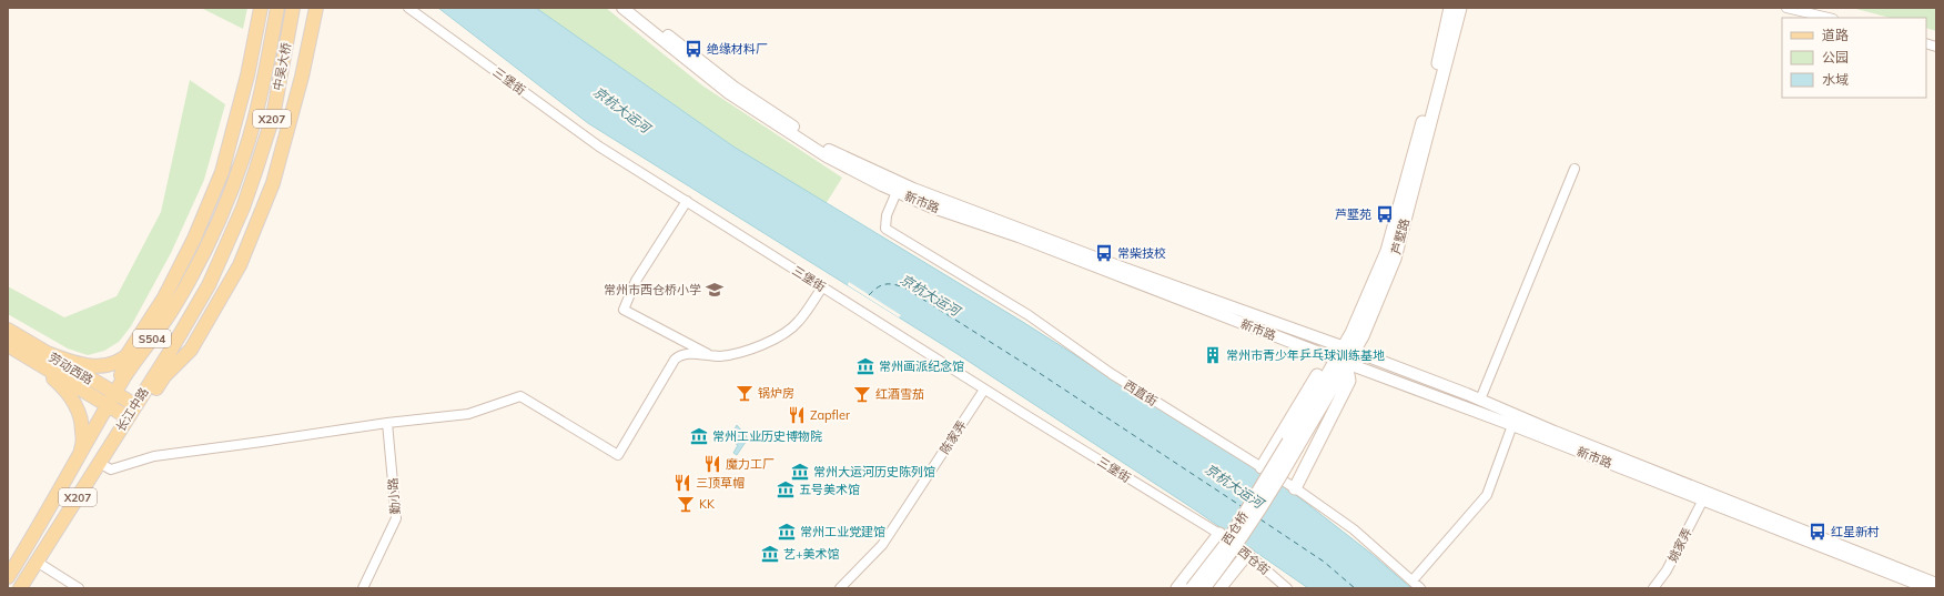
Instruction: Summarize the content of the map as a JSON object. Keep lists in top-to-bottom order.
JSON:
{
  "streets": {
    "main road": [
      "中吴大桥",
      "X207",
      "芦墅路",
      "S504",
      "劳动西路",
      "长江中路",
      "西仓桥"
    ],
    "street": [
      "三堡街",
      "新市路",
      "西直街",
      "陈家弄",
      "勤小路",
      "姚家弄",
      "西仓街"
    ]
  },
  "crossings": [
    ["中吴大桥", "长江中路"],
    ["三堡街", "陈家弄"],
    ["三堡街", "西仓街"],
    ["新市路", "芦墅路"],
    ["新市路", "西直街"],
    ["新市路", "姚家弄"],
    ["芦墅路", "西仓桥"],
    ["劳动西路", "长江中路"]
  ],
  "water": ["京杭大运河"],
  "places": {
    "bus stop": [
      "绝缘材料厂",
      "芦墅苑",
      "常柴技校",
      "红星新村"
    ],
    "school or university": ["常州市西仓桥小学"],
    "building": ["常州市青少年乒乓球训练基地"],
    "museum": [
      "常州画派纪念馆",
      "常州工业历史博物院",
      "常州大运河历史陈列馆",
      "五号美术馆",
      "常州工业党建馆",
      "艺+美术馆"
    ],
    "bar": ["锅炉房", "红酒雪茄", "KK"],
    "restaurant": ["Zapfler", "魔力工厂", "三顶草帽"]
  },
  "legend": ["道路", "公园", "水域"]
}
